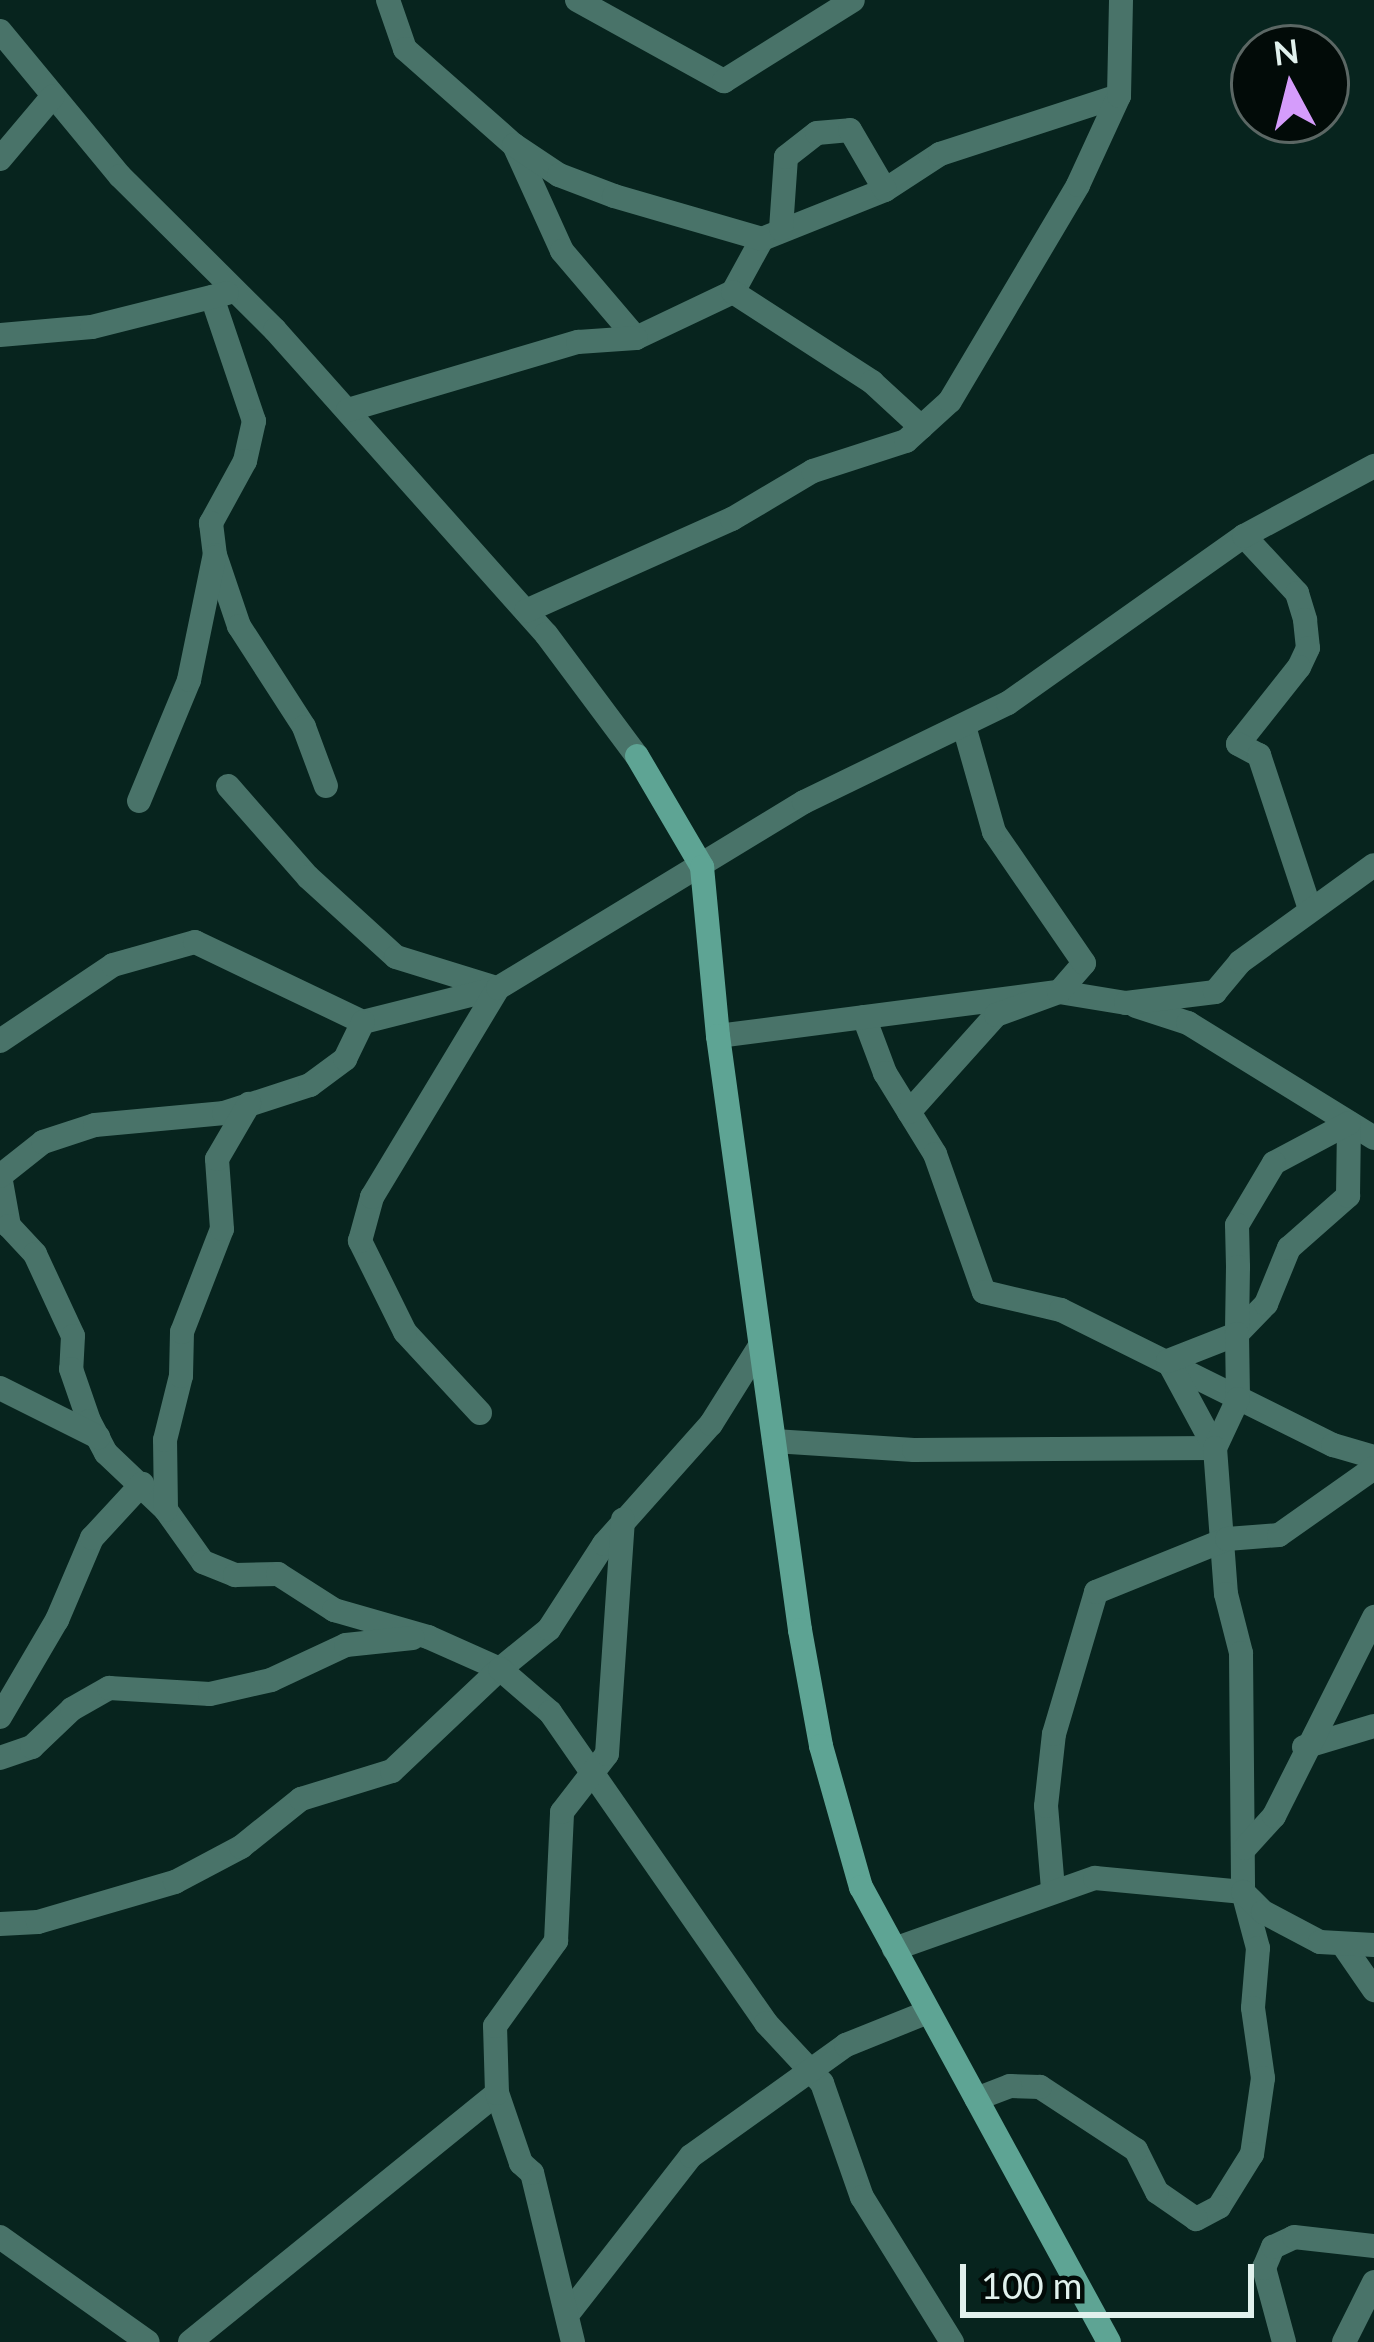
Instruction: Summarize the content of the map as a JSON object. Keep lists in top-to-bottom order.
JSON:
{
  "scale_bar": "100 m",
  "north": "top"
}
